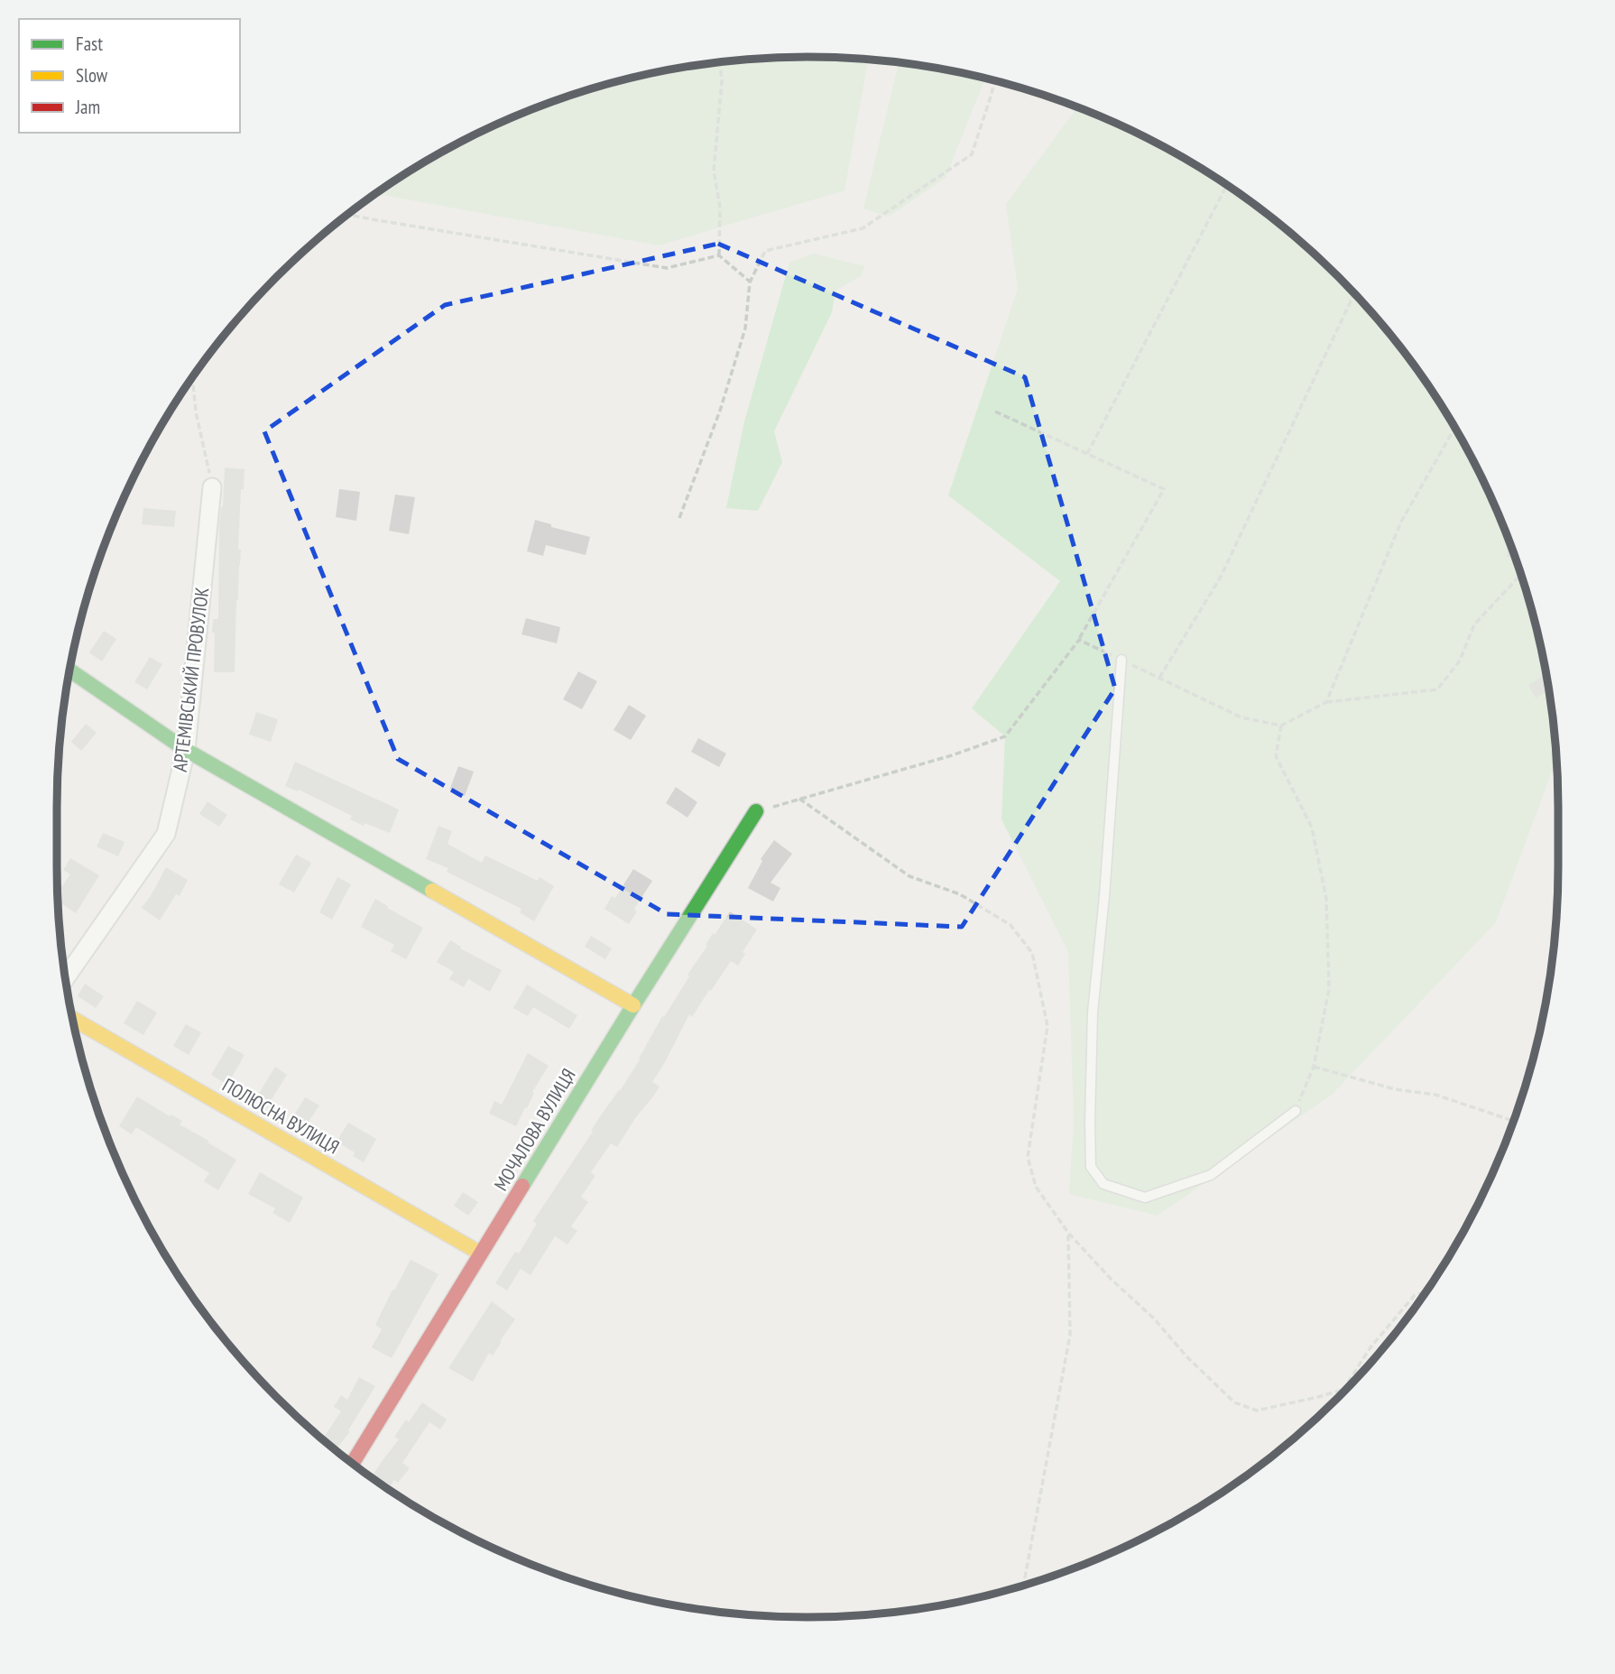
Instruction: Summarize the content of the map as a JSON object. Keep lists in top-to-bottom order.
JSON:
{
  "streets": {
    "street": ["АРТЕМІВСЬКИЙ ПРОВУЛОК", "ПОЛЮСНА ВУЛИЦЯ", "МОЧАЛОВА ВУЛИЦЯ"]
  },
  "crossings": [
    ["ПОЛЮСНА ВУЛИЦЯ", "МОЧАЛОВА ВУЛИЦЯ"]
  ],
  "legend": ["Fast", "Slow", "Jam"]
}
